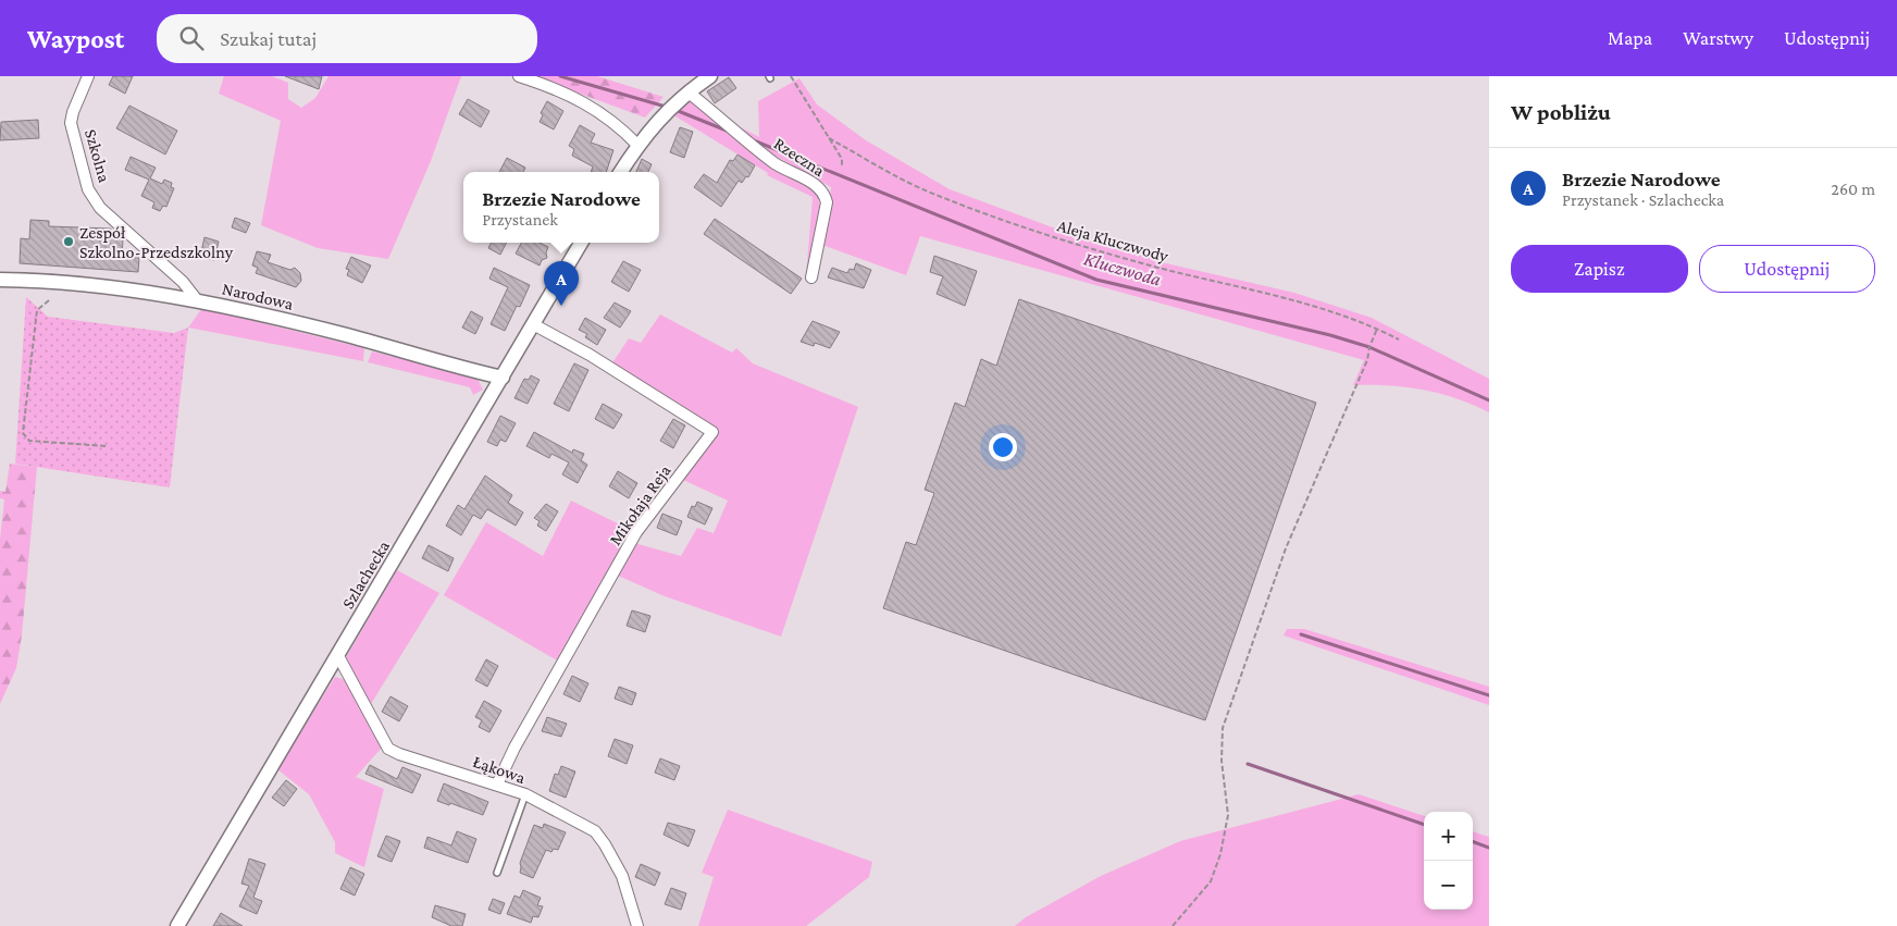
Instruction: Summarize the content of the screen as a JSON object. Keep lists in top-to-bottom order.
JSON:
{
  "streets": {
    "street": [
      "Szkolna",
      "Rzeczna",
      "Narodowa",
      "Mikołaja Reja",
      "Szlachecka",
      "Łąkowa"
    ],
    "path": ["Aleja Kluczwody"]
  },
  "crossings": [
    ["Szkolna", "Narodowa"],
    ["Narodowa", "Szlachecka"],
    ["Mikołaja Reja", "Szlachecka"],
    ["Mikołaja Reja", "Łąkowa"],
    ["Szlachecka", "Łąkowa"]
  ],
  "water": ["Kluczwoda"],
  "places": ["Zespół Szkolno-Przedszkolny"],
  "page": {
    "header": "Waypost",
    "search": "Szukaj tutaj",
    "nav": ["Mapa", "Warstwy", "Udostępnij"],
    "heading": "W pobliżu",
    "list": [
      {
        "mark": "A",
        "name": "Brzezie Narodowe",
        "note": "Przystanek · Szlachecka",
        "value": "260 m"
      }
    ],
    "popup": ["Brzezie Narodowe", "Przystanek"],
    "buttons": ["Zapisz", "Udostępnij"],
    "pins": "A",
    "map_buttons": ["+", "−"]
  }
}
